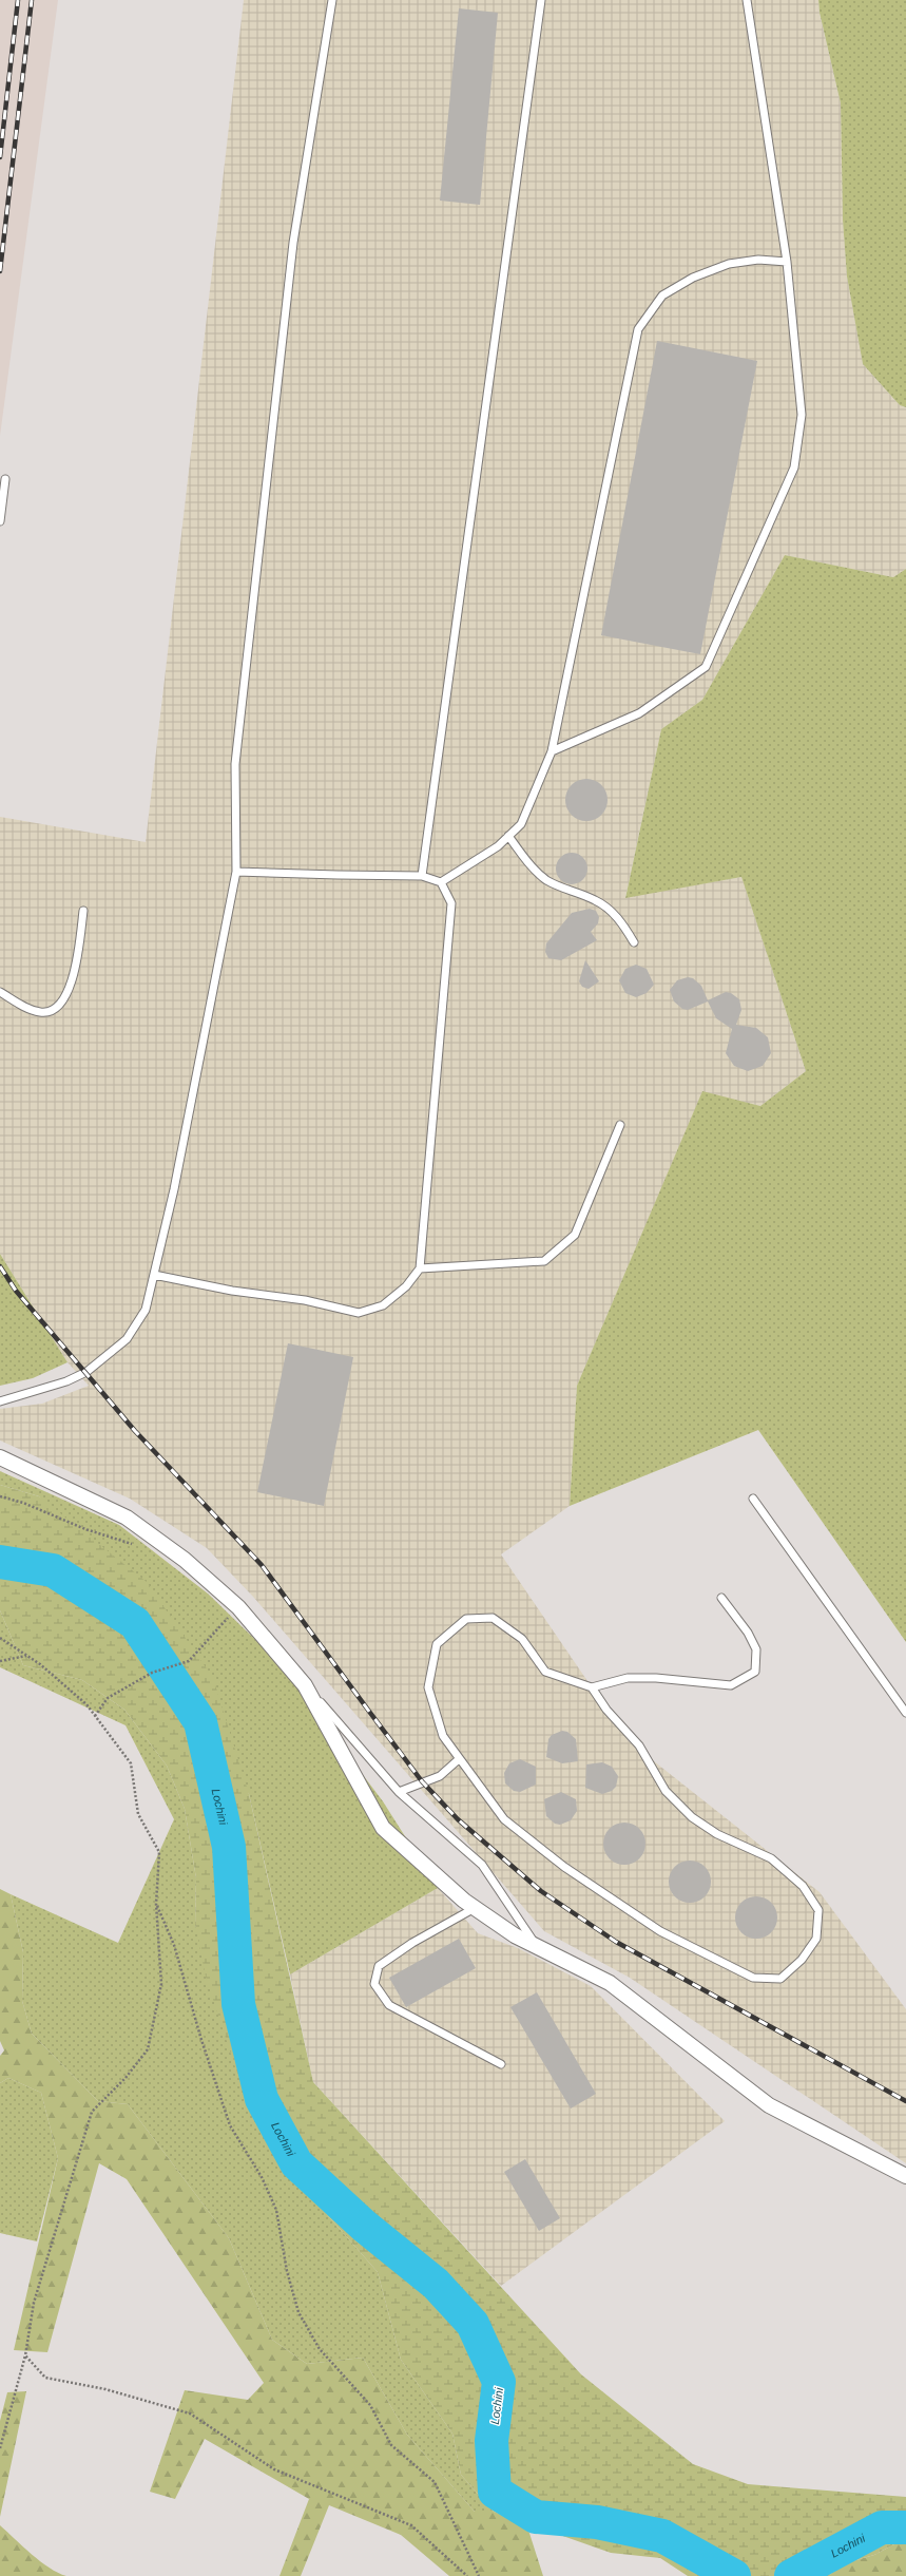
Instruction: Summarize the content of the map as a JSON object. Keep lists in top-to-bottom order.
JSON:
{
  "water": ["Lochini"]
}
